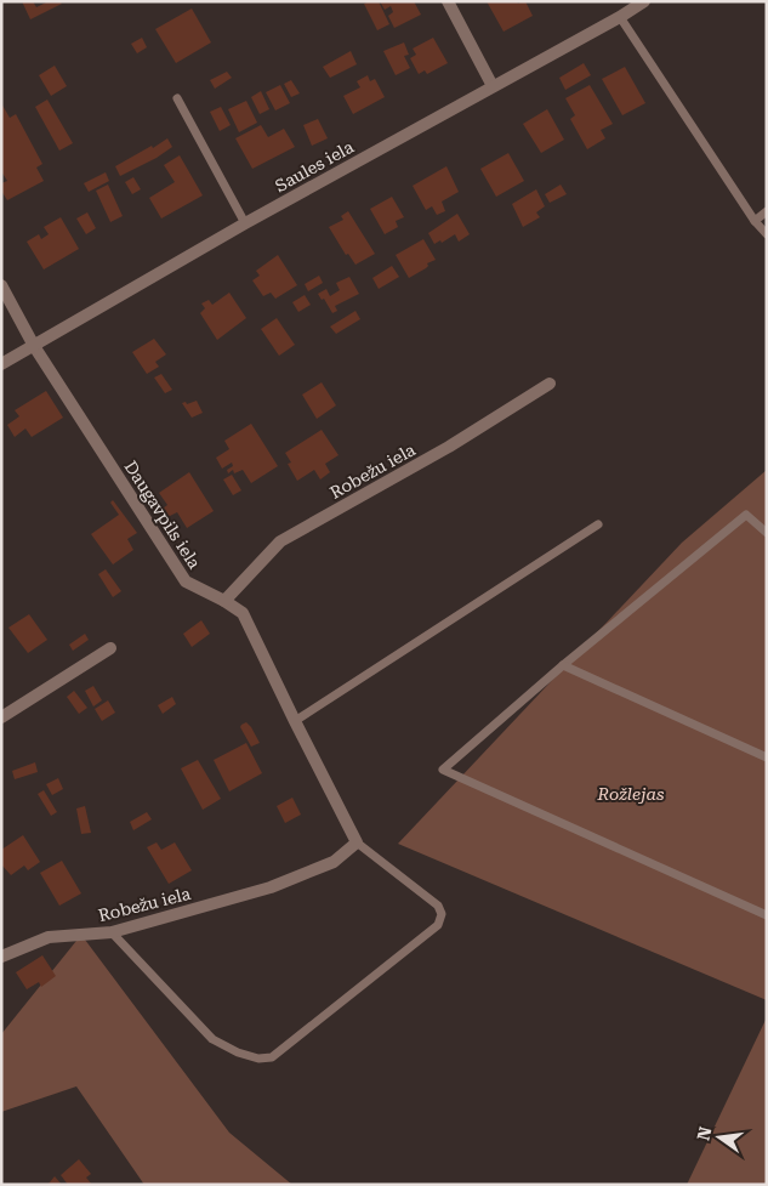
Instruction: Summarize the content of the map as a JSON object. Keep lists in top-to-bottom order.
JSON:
{
  "streets": {
    "street": ["Saules iela", "Robežu iela", "Daugavpils iela"]
  },
  "crossings": [
    ["Saules iela", "Daugavpils iela"],
    ["Robežu iela", "Daugavpils iela"]
  ],
  "parks": ["Rožlejas"],
  "north": "left"
}
